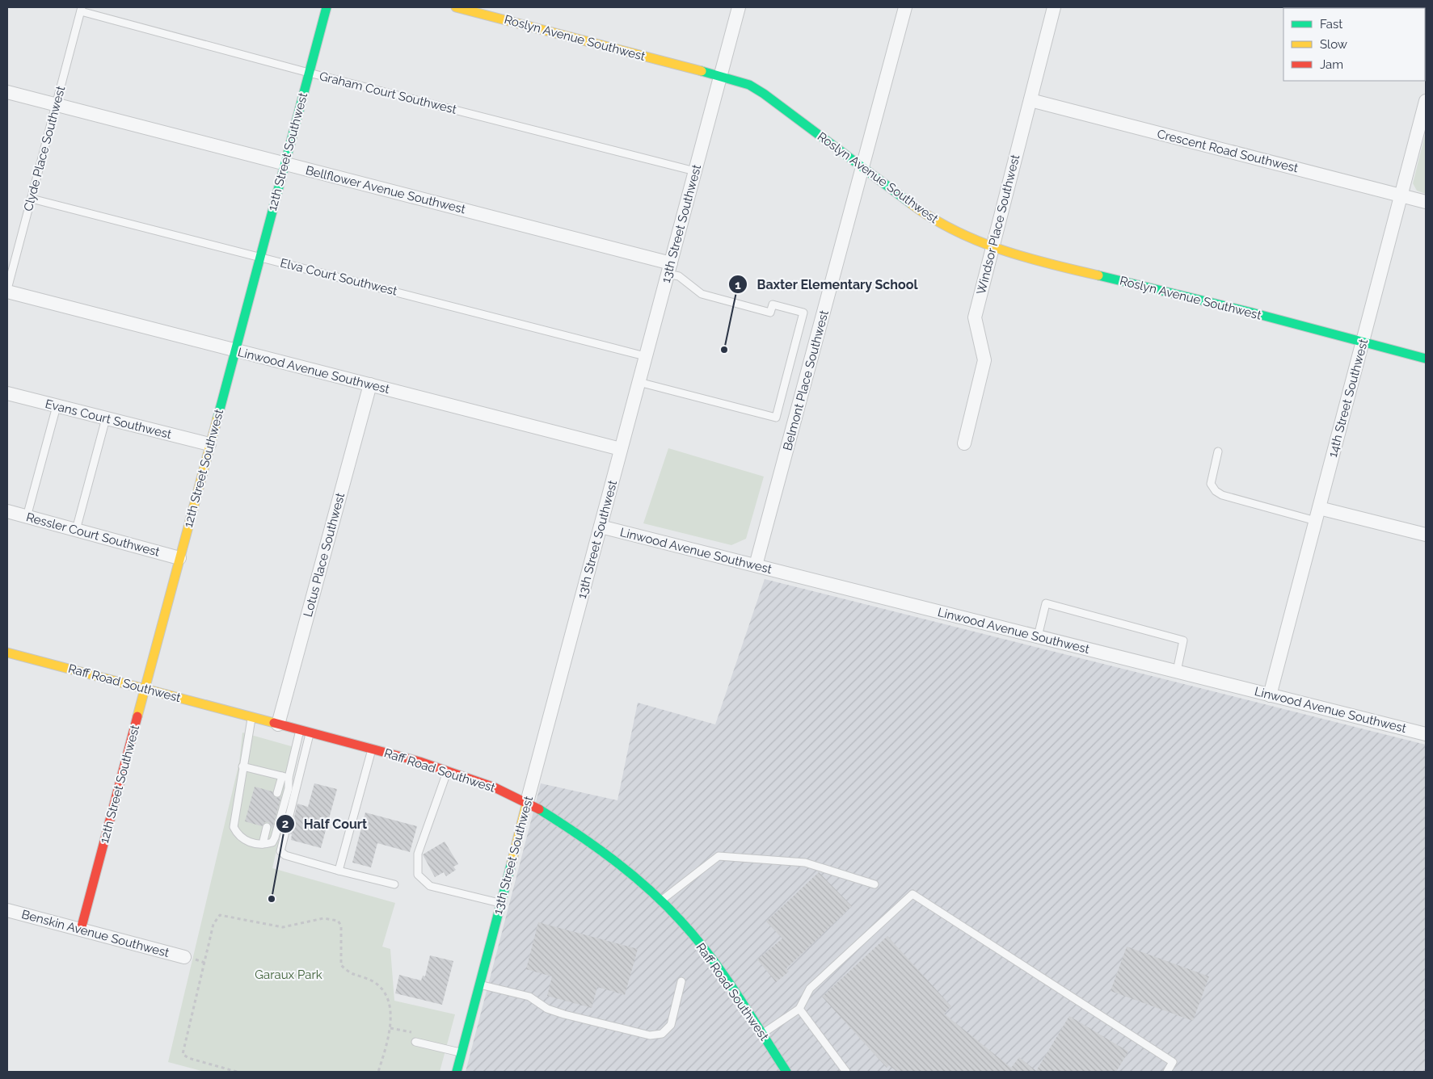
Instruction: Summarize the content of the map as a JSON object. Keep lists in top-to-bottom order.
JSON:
{
  "streets": {
    "street": [
      "Roslyn Avenue Southwest",
      "Crescent Road Southwest",
      "12th Street Southwest",
      "Bellflower Avenue Southwest",
      "13th Street Southwest",
      "Windsor Place Southwest",
      "Linwood Avenue Southwest",
      "Belmont Place Southwest",
      "14th Street Southwest",
      "Evans Court Southwest",
      "Ressler Court Southwest",
      "Lotus Place Southwest",
      "Raff Road Southwest",
      "Benskin Avenue Southwest"
    ],
    "lane": ["Graham Court Southwest", "Clyde Place Southwest", "Elva Court Southwest"]
  },
  "crossings": [
    ["Roslyn Avenue Southwest", "13th Street Southwest"],
    ["Roslyn Avenue Southwest", "Windsor Place Southwest"],
    ["Roslyn Avenue Southwest", "Belmont Place Southwest"],
    ["Roslyn Avenue Southwest", "14th Street Southwest"],
    ["Graham Court Southwest", "Clyde Place Southwest"],
    ["Graham Court Southwest", "12th Street Southwest"],
    ["Graham Court Southwest", "13th Street Southwest"],
    ["Clyde Place Southwest", "Bellflower Avenue Southwest"],
    ["Clyde Place Southwest", "Elva Court Southwest"],
    ["Clyde Place Southwest", "Linwood Avenue Southwest"],
    ["Crescent Road Southwest", "Windsor Place Southwest"],
    ["Crescent Road Southwest", "14th Street Southwest"],
    ["12th Street Southwest", "Bellflower Avenue Southwest"],
    ["12th Street Southwest", "Elva Court Southwest"],
    ["12th Street Southwest", "Linwood Avenue Southwest"],
    ["12th Street Southwest", "Evans Court Southwest"],
    ["12th Street Southwest", "Ressler Court Southwest"],
    ["12th Street Southwest", "Raff Road Southwest"],
    ["12th Street Southwest", "Benskin Avenue Southwest"],
    ["Bellflower Avenue Southwest", "13th Street Southwest"],
    ["13th Street Southwest", "Elva Court Southwest"],
    ["13th Street Southwest", "Linwood Avenue Southwest"],
    ["13th Street Southwest", "Raff Road Southwest"],
    ["Linwood Avenue Southwest", "Belmont Place Southwest"],
    ["Linwood Avenue Southwest", "14th Street Southwest"],
    ["Linwood Avenue Southwest", "Lotus Place Southwest"],
    ["Lotus Place Southwest", "Raff Road Southwest"]
  ],
  "parks": ["Garaux Park"],
  "places": ["Baxter Elementary School", "Half Court"],
  "legend": ["Fast", "Slow", "Jam"]
}
